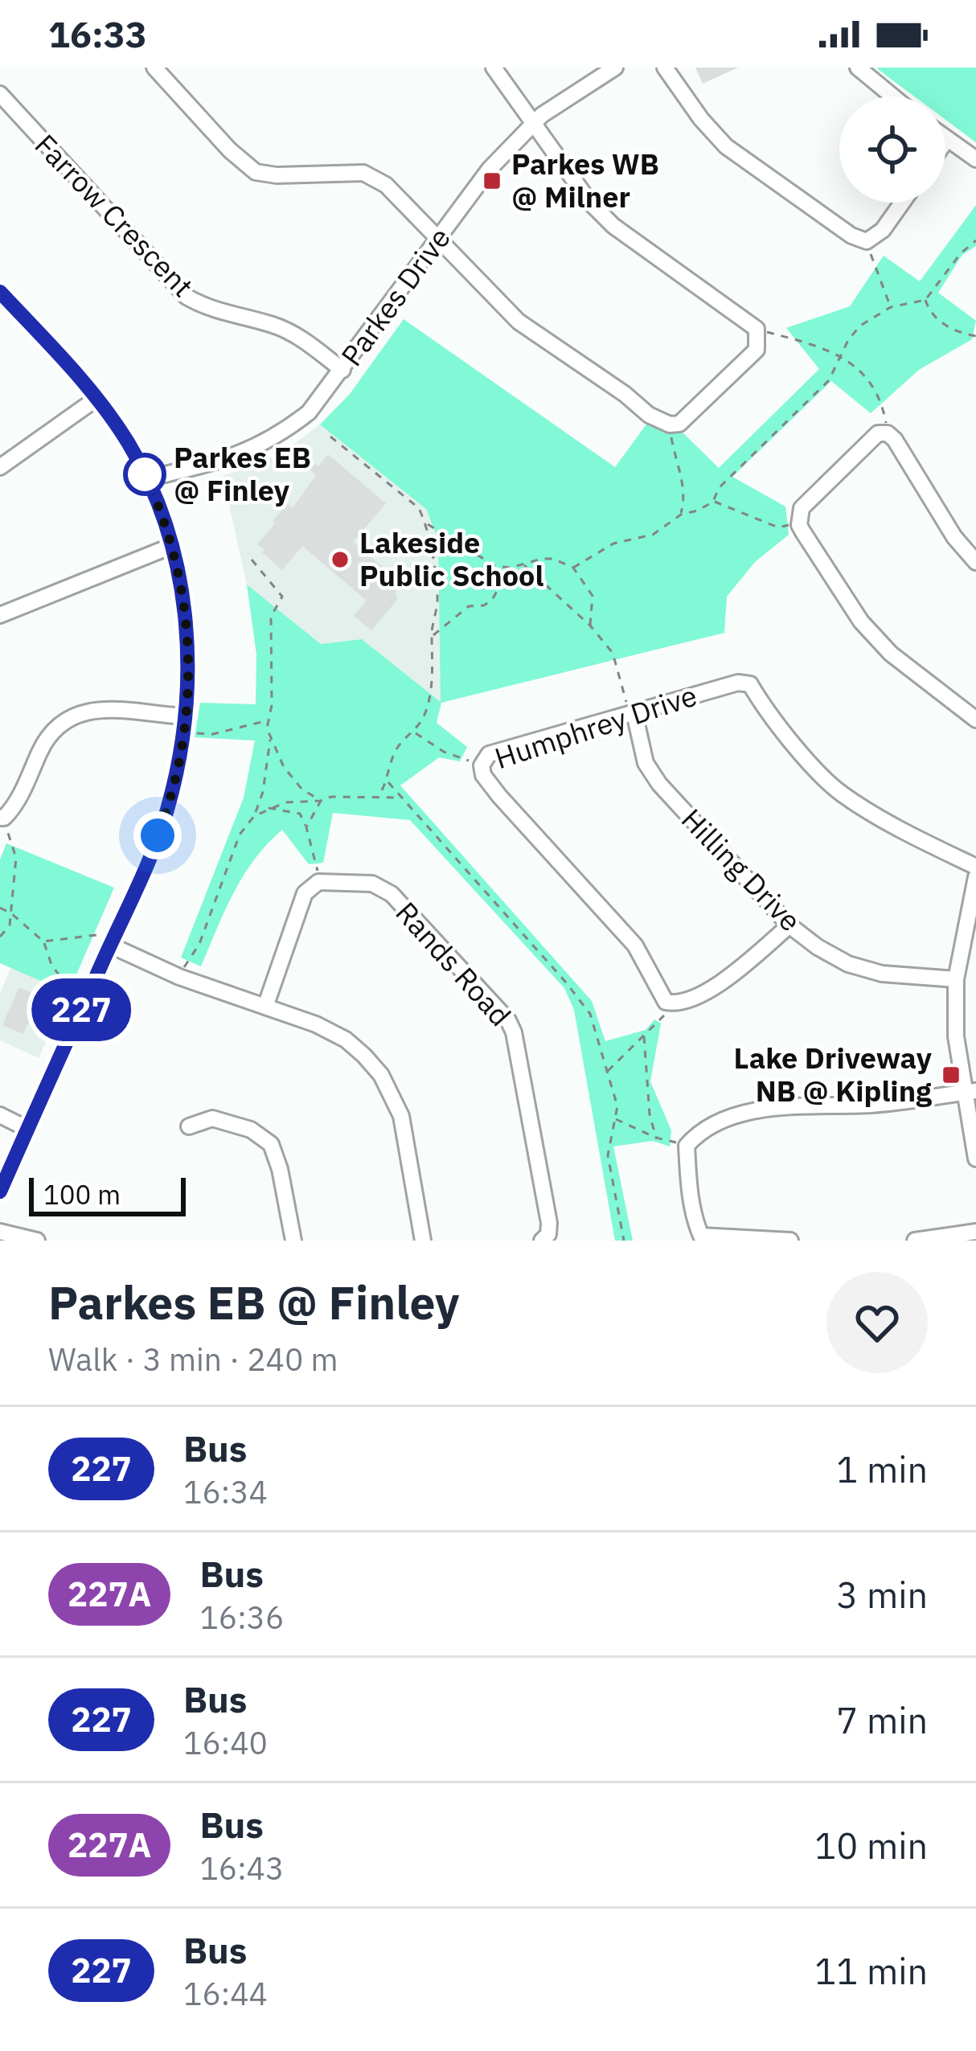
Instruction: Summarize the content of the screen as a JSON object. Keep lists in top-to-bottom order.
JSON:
{
  "streets": {
    "street": [
      "Farrow Crescent",
      "Parkes Drive",
      "Humphrey Drive",
      "Hilling Drive",
      "Rands Road"
    ]
  },
  "crossings": [
    ["Farrow Crescent", "Parkes Drive"],
    ["Humphrey Drive", "Hilling Drive"]
  ],
  "places": {
    "transit": ["Parkes WB @ Milner", "Lake Driveway NB @ Kipling"],
    "other": ["Parkes EB @ Finley", "Lakeside Public School"]
  },
  "lines": ["bus line 227"],
  "scale_bar": "100 m",
  "page": {
    "status": "16:33",
    "on_map": "227",
    "scale": "100 m",
    "heading": ["Parkes EB @ Finley", "Walk · 3 min · 240 m"],
    "list": [
      {
        "mark": "227",
        "name": "Bus",
        "note": "16:34",
        "value": "1 min"
      },
      {
        "mark": "227A",
        "name": "Bus",
        "note": "16:36",
        "value": "3 min"
      },
      {
        "mark": "227",
        "name": "Bus",
        "note": "16:40",
        "value": "7 min"
      },
      {
        "mark": "227A",
        "name": "Bus",
        "note": "16:43",
        "value": "10 min"
      },
      {
        "mark": "227",
        "name": "Bus",
        "note": "16:44",
        "value": "11 min"
      }
    ]
  }
}
